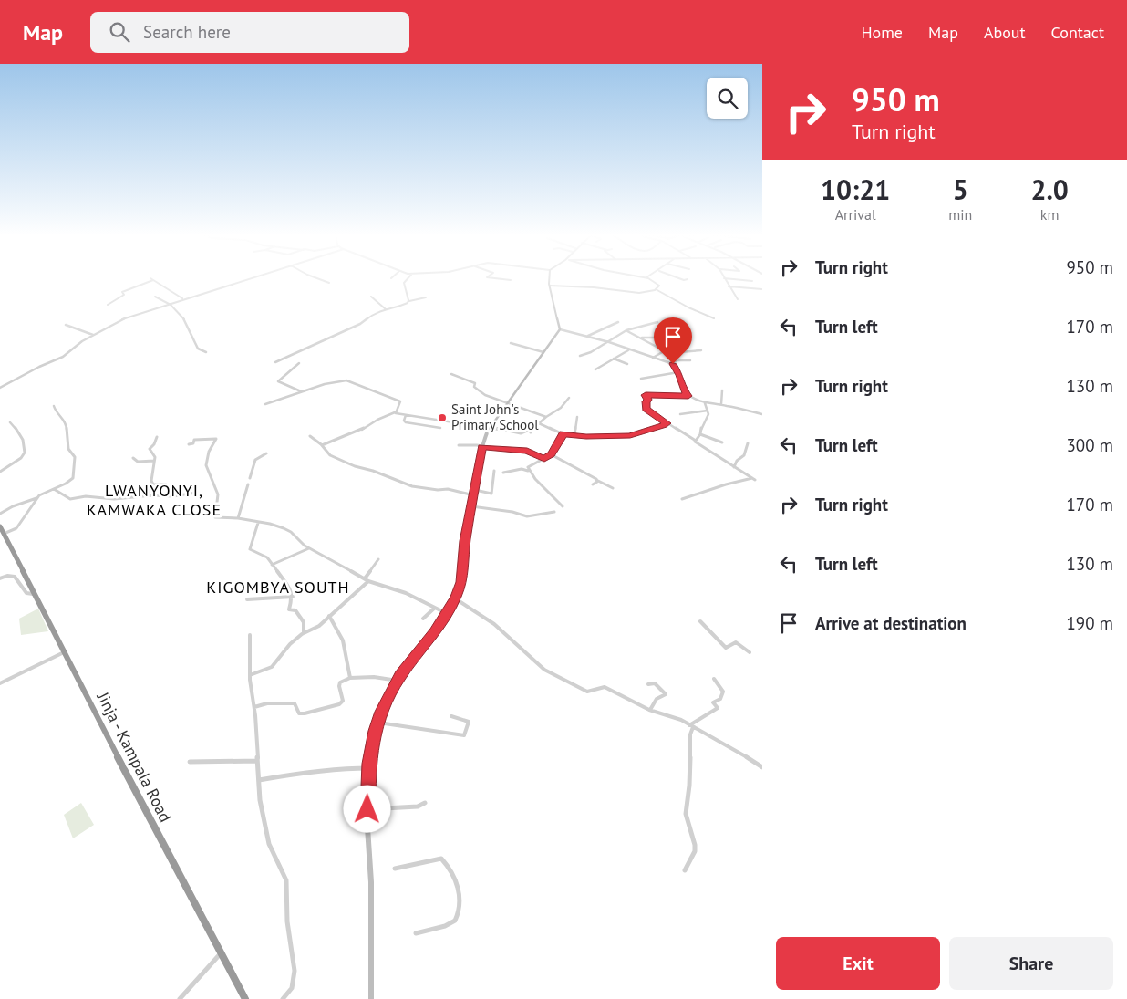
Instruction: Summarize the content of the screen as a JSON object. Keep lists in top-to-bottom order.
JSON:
{
  "streets": {
    "highway": ["Jinja - Kampala Road"]
  },
  "districts": ["LWANYONYI, KAMWAKA CLOSE", "KIGOMBYA SOUTH"],
  "places": ["Saint John's Primary School"],
  "page": {
    "header": "Map",
    "search": "Search here",
    "nav": [
      "Home",
      "Map",
      "About",
      "Contact"
    ],
    "turn": ["950 m", "Turn right"],
    "eta": [
      "10:21",
      "Arrival",
      "5",
      "min",
      "2.0",
      "km"
    ],
    "list": [
      {
        "name": "Turn right",
        "value": "950 m"
      },
      {
        "name": "Turn left",
        "value": "170 m"
      },
      {
        "name": "Turn right",
        "value": "130 m"
      },
      {
        "name": "Turn left",
        "value": "300 m"
      },
      {
        "name": "Turn right",
        "value": "170 m"
      },
      {
        "name": "Turn left",
        "value": "130 m"
      },
      {
        "name": "Arrive at destination",
        "value": "190 m"
      }
    ],
    "buttons": ["Exit", "Share"]
  }
}
